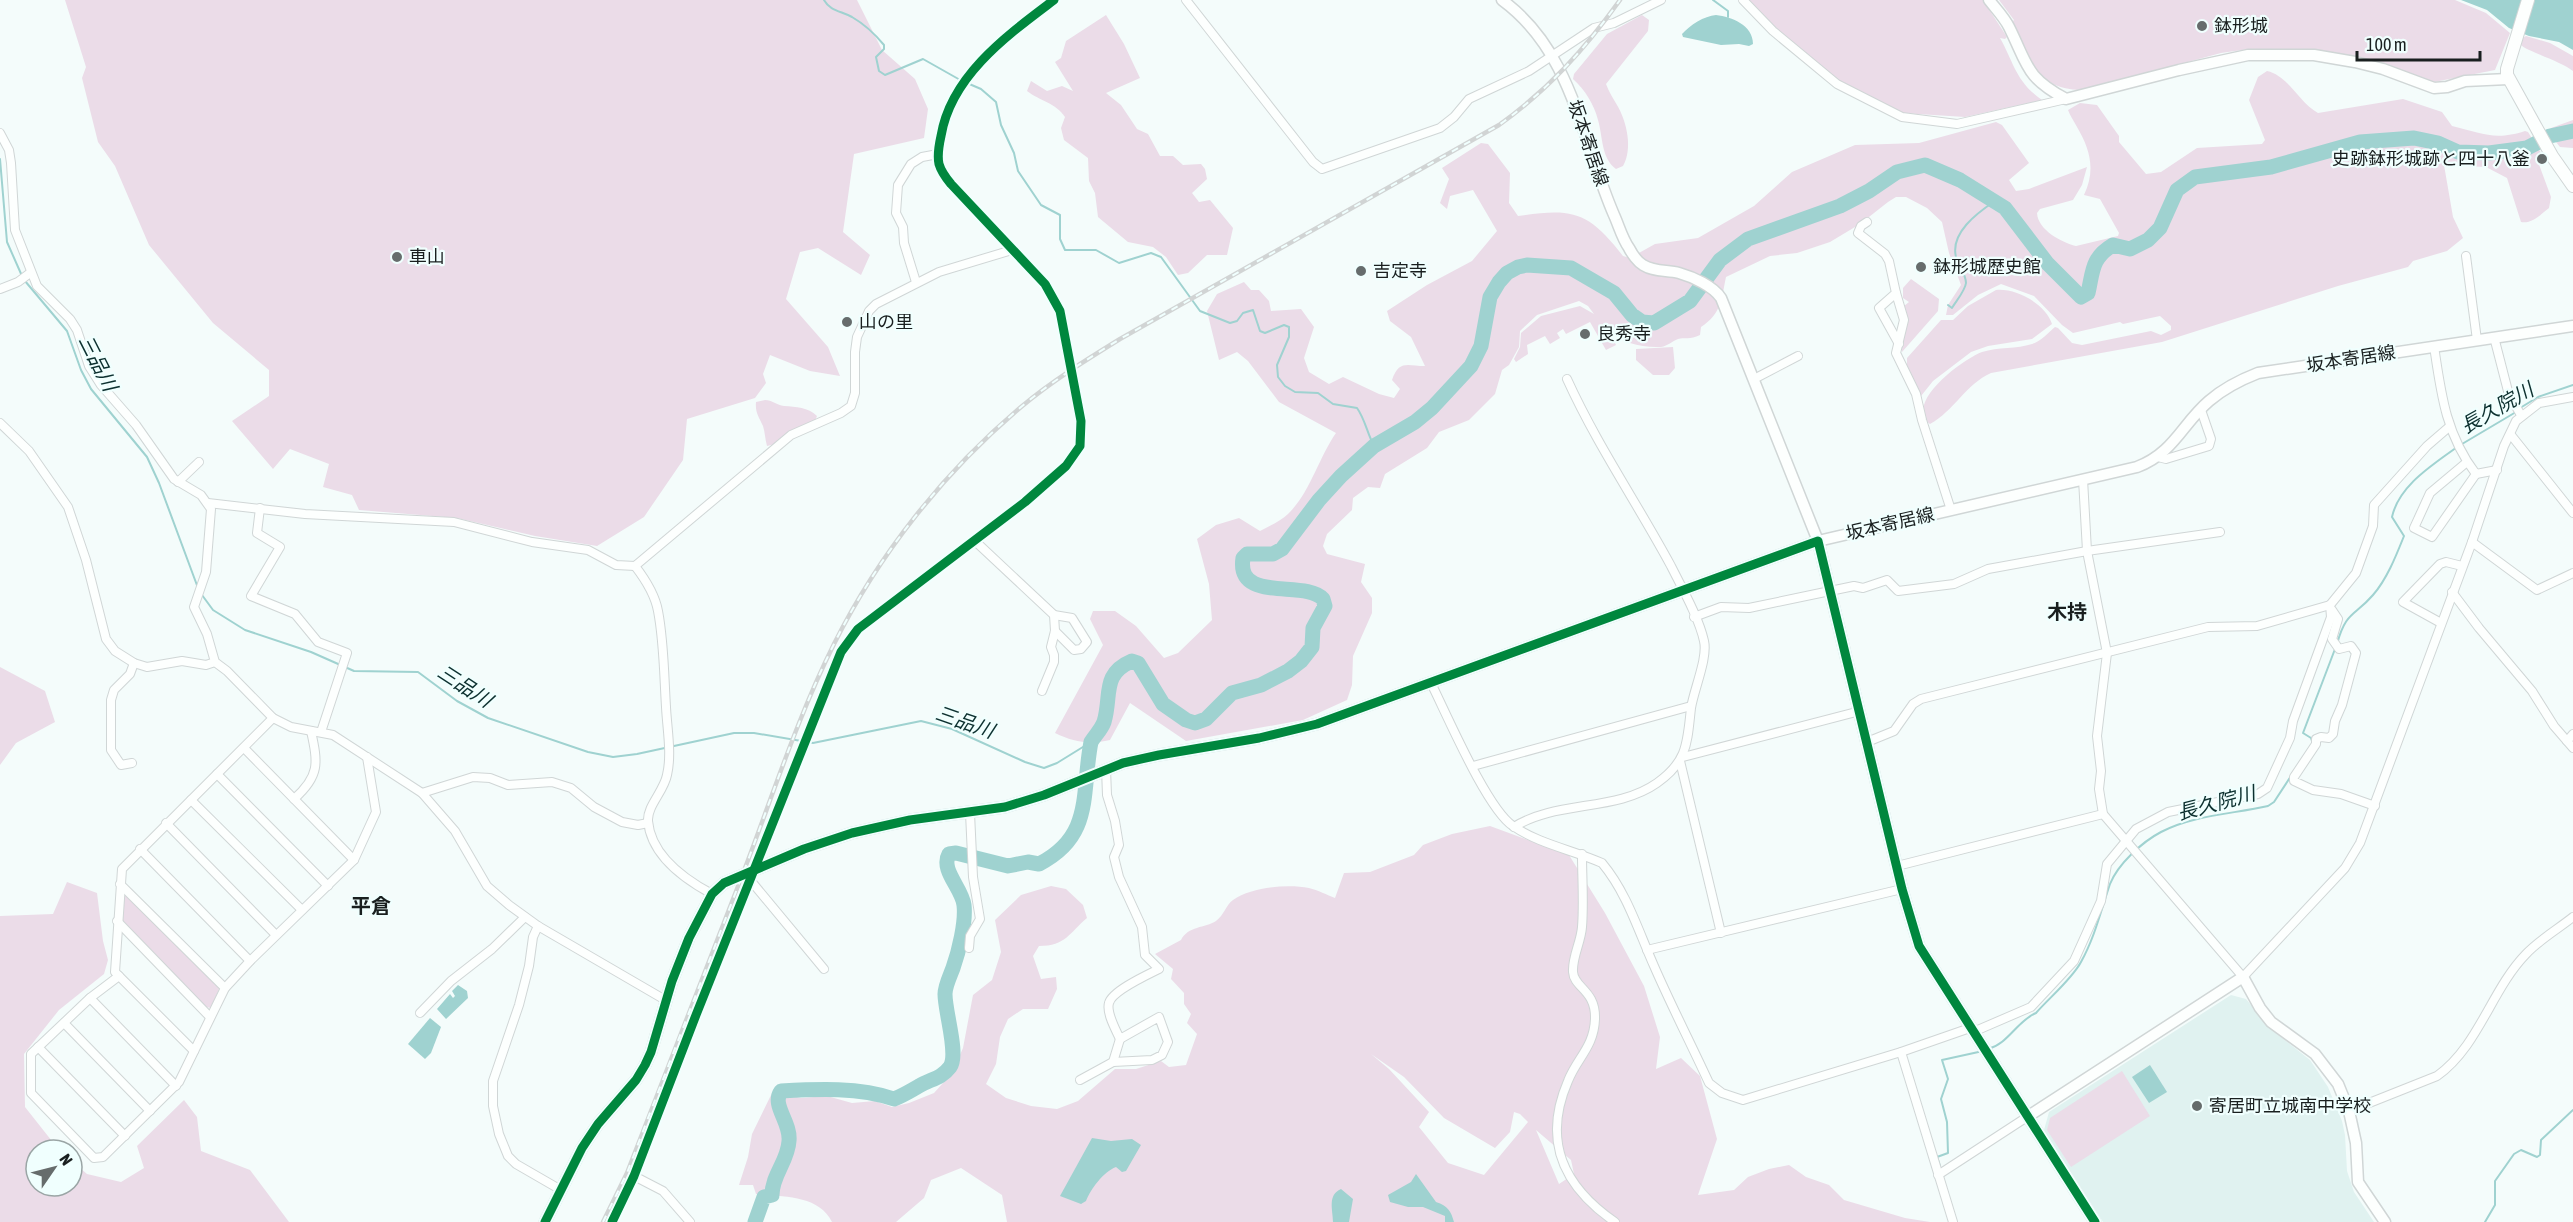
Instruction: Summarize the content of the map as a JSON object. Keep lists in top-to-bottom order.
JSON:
{
  "streets": {
    "street": ["坂本寄居線"]
  },
  "districts": ["木持", "平倉"],
  "water": ["三品川", "長久院川"],
  "places": [
    "鉢形城",
    "史跡鉢形城跡と四十八釜",
    "車山",
    "鉢形城歴史館",
    "吉定寺",
    "山の里",
    "良秀寺",
    "寄居町立城南中学校"
  ],
  "scale_bar": "100 m",
  "north": "top right"
}
